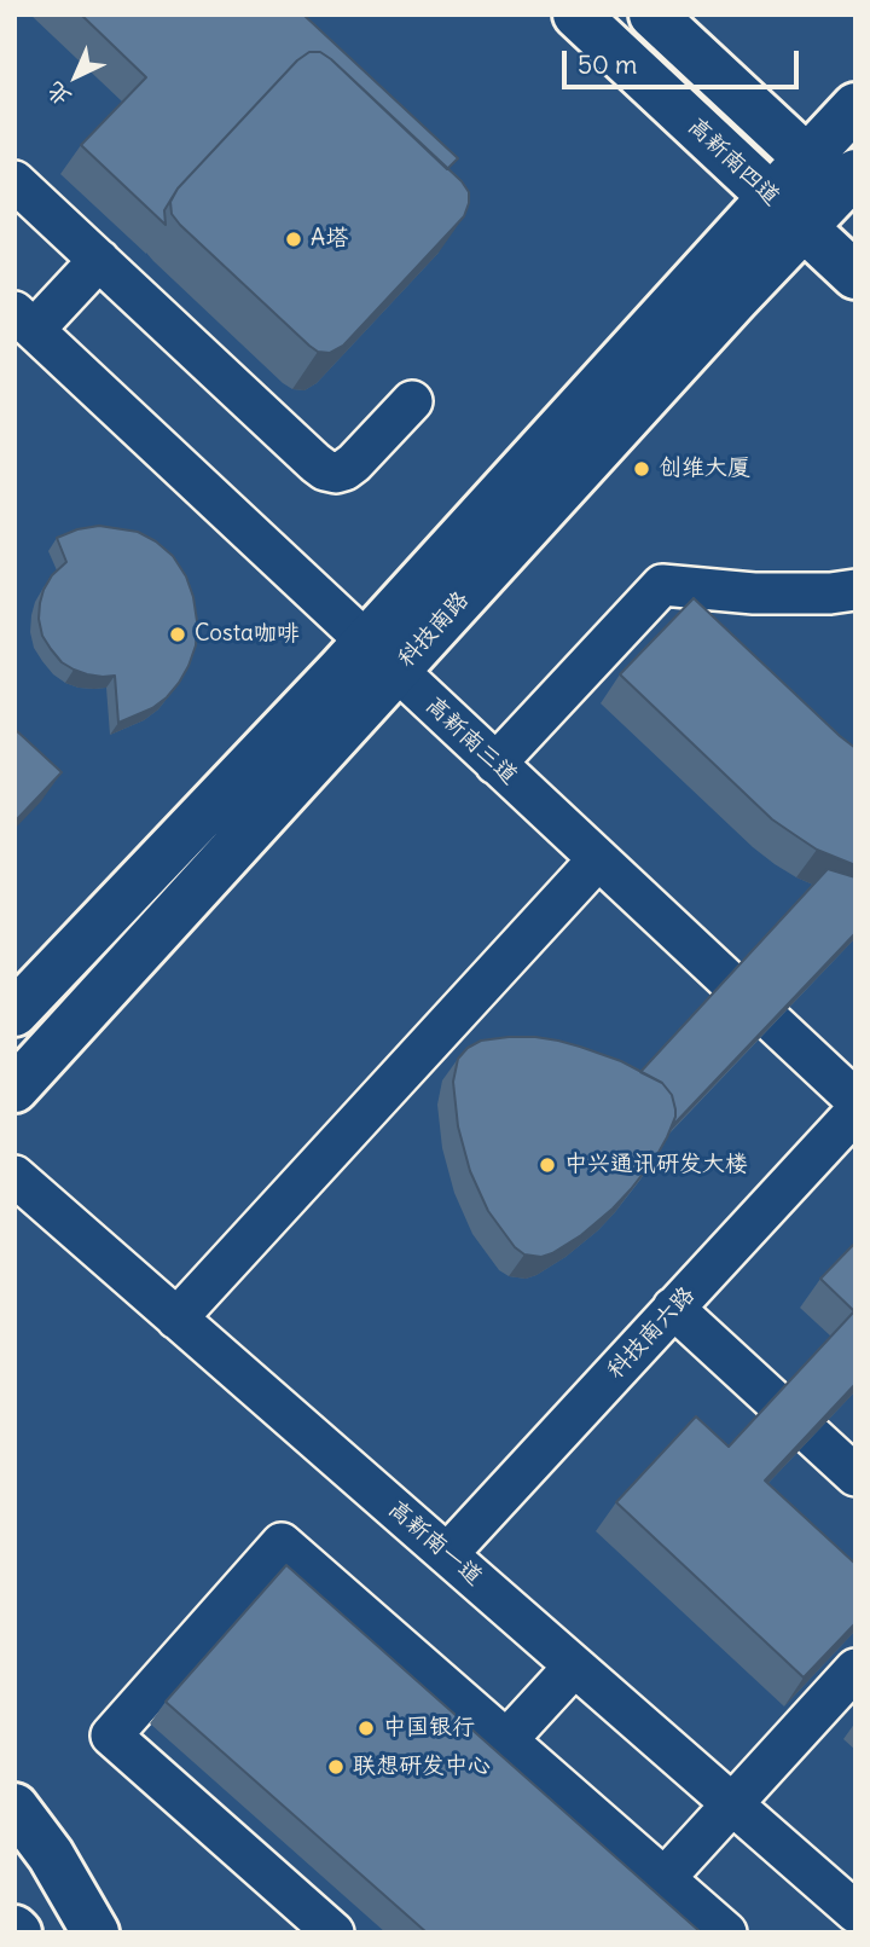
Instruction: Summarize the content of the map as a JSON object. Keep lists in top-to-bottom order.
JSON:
{
  "streets": {
    "main road": ["高新南四道", "科技南路"],
    "street": ["高新南三道", "科技南六路", "高新南一道"]
  },
  "crossings": [
    ["高新南四道", "科技南路"],
    ["科技南路", "高新南三道"],
    ["科技南六路", "高新南一道"]
  ],
  "places": [
    "A塔",
    "创维大厦",
    "Costa咖啡",
    "中兴通讯研发大楼",
    "中国银行",
    "联想研发中心"
  ],
  "scale_bar": "50 m",
  "north": "bottom left"
}
